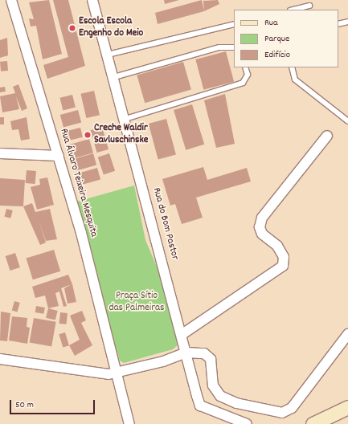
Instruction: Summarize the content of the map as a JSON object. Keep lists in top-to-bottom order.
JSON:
{
  "streets": {
    "street": ["Rua Álvaro Teixeira Mesquita", "Rua do Bom Pastor"]
  },
  "parks": ["Praça Sítio das Palmeiras"],
  "places": ["Escola Escola Engenho do Meio", "Creche Waldir Savluschinske"],
  "legend": ["Rua", "Parque", "Edifício"],
  "scale_bar": "50 m"
}
